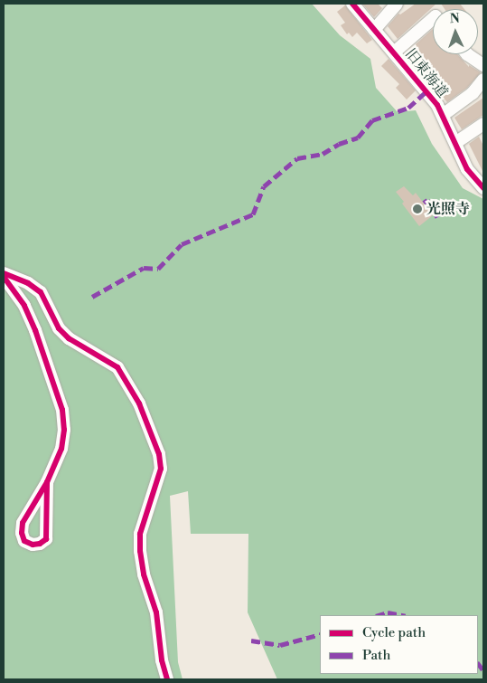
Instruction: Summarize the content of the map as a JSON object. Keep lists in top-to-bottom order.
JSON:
{
  "streets": {
    "street": ["旧東海道"]
  },
  "places": ["光照寺"],
  "legend": ["Cycle path", "Path"],
  "north": "top"
}
